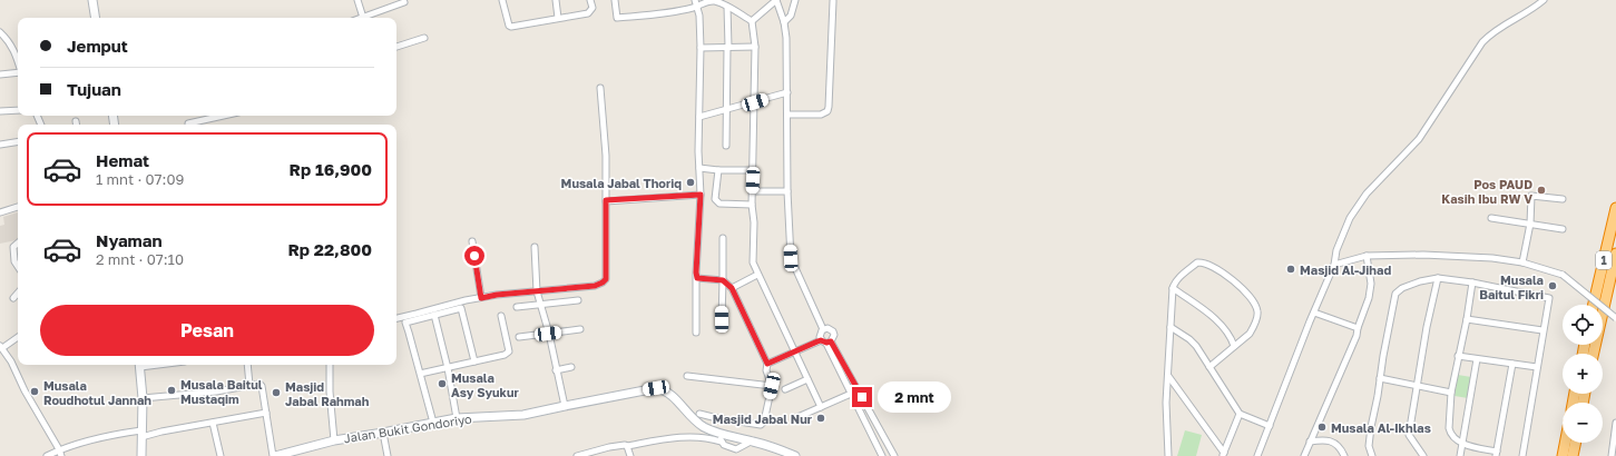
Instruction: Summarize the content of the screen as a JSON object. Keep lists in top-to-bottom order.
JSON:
{
  "streets": {
    "highway": ["1"],
    "street": ["Jalan Bukit Gondoriyo"]
  },
  "places": [
    "Musala Jabal Thoriq",
    "Pos PAUD Kasih Ibu RW V",
    "Masjid Al-Jihad",
    "Musala Baitul Fikri",
    "Musala Asy Syukur",
    "Musala Baitul Mustaqim",
    "Musala Roudhotul Jannah",
    "Masjid Jabal Rahmah",
    "Masjid Jabal Nur",
    "Musala Al-Ikhlas"
  ],
  "page": {
    "banner": ["Jemput", "Tujuan"],
    "list": [
      {
        "name": "Hemat",
        "note": "1 mnt · 07:09",
        "value": "Rp 16,900"
      },
      {
        "name": "Nyaman",
        "note": "2 mnt · 07:10",
        "value": "Rp 22,800"
      }
    ],
    "buttons": "Pesan",
    "map_buttons": ["+", "−"],
    "bubble": "2 mnt"
  }
}
